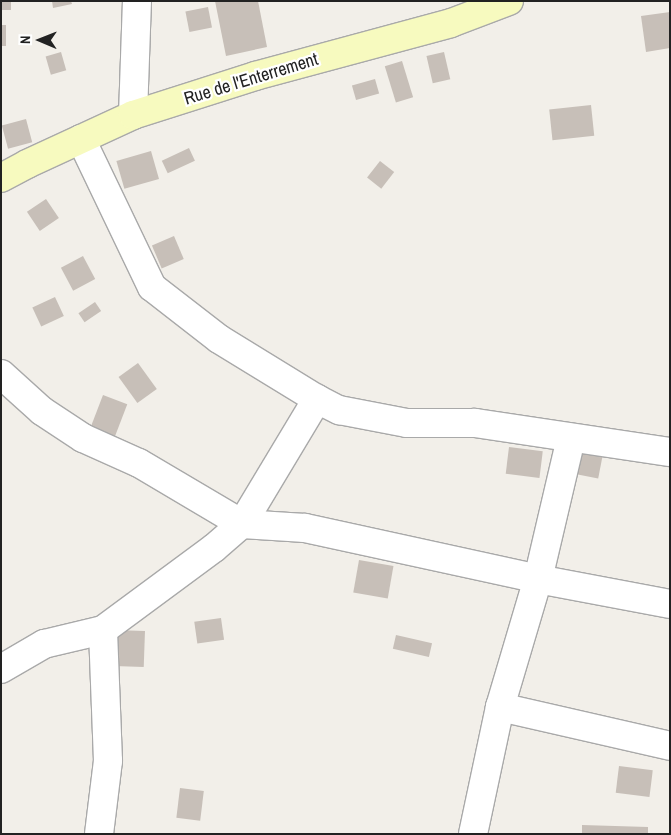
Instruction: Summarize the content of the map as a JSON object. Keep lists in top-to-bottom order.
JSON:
{
  "streets": {
    "street": ["Rue de l'Enterrement"]
  },
  "north": "left"
}
